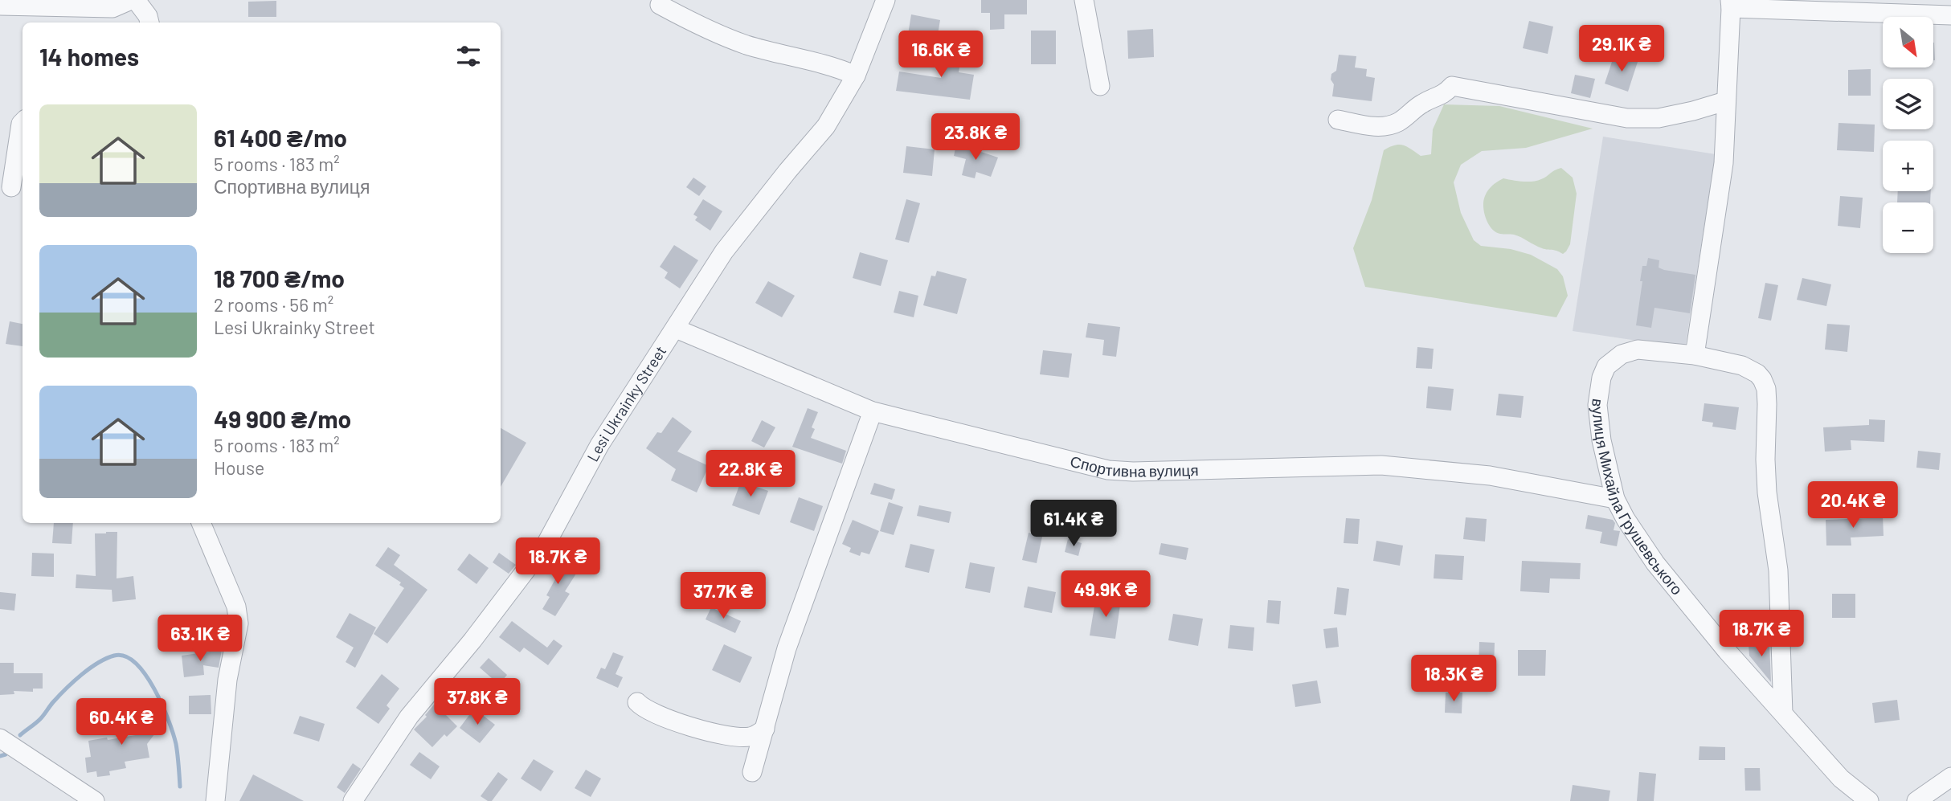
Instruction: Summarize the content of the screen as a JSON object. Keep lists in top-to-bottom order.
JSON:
{
  "streets": {
    "street": ["Lesi Ukrainky Street", "Спортивна вулиця", "вулиця Михайла Грушевського"]
  },
  "crossings": [
    ["Lesi Ukrainky Street", "Спортивна вулиця"],
    ["Спортивна вулиця", "вулиця Михайла Грушевського"]
  ],
  "north": "bottom right",
  "page": {
    "map_buttons": ["+", "−"],
    "heading": "14 homes",
    "price": [
      "29.1K ₴",
      "16.6K ₴",
      "23.8K ₴",
      "22.8K ₴",
      "20.4K ₴",
      "61.4K ₴",
      "18.7K ₴",
      "49.9K ₴",
      "37.7K ₴",
      "18.7K ₴",
      "63.1K ₴",
      "18.3K ₴",
      "37.8K ₴",
      "60.4K ₴"
    ],
    "list": [
      {
        "name": "61 400 ₴/mo",
        "note": "5 rooms · 183 m² · Спортивна вулиця"
      },
      {
        "name": "18 700 ₴/mo",
        "note": "2 rooms · 56 m² · Lesi Ukrainky Street"
      },
      {
        "name": "49 900 ₴/mo",
        "note": "5 rooms · 183 m² · House"
      }
    ]
  }
}
